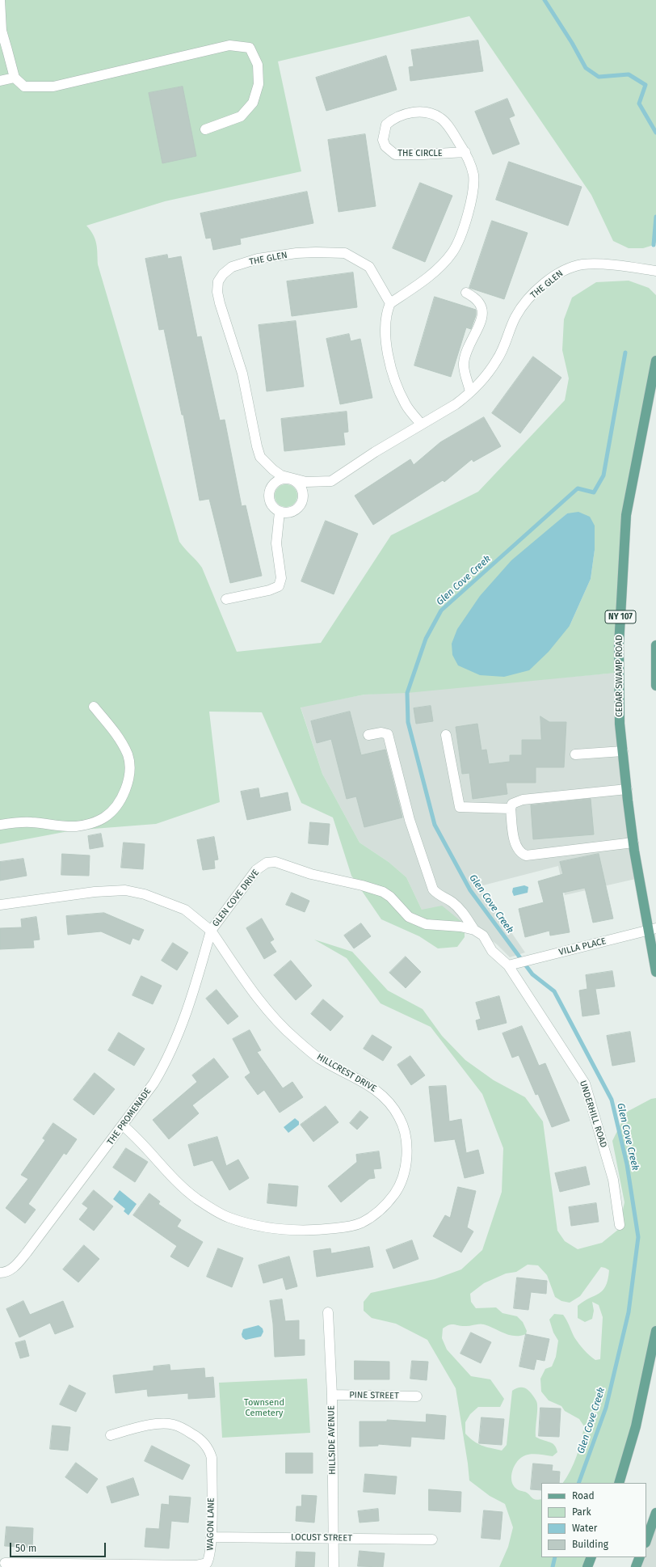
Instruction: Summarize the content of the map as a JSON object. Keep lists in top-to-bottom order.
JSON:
{
  "streets": {
    "main road": ["NY 107", "CEDAR SWAMP ROAD"],
    "street": [
      "THE CIRCLE",
      "THE GLEN",
      "GLEN COVE DRIVE",
      "VILLA PLACE",
      "HILLCREST DRIVE",
      "UNDERHILL ROAD",
      "THE PROMENADE",
      "PINE STREET",
      "HILLSIDE AVENUE",
      "WAGON LANE",
      "LOCUST STREET"
    ]
  },
  "crossings": [
    ["THE CIRCLE", "THE GLEN"],
    ["CEDAR SWAMP ROAD", "VILLA PLACE"],
    ["GLEN COVE DRIVE", "VILLA PLACE"],
    ["GLEN COVE DRIVE", "HILLCREST DRIVE"],
    ["GLEN COVE DRIVE", "UNDERHILL ROAD"],
    ["GLEN COVE DRIVE", "THE PROMENADE"],
    ["VILLA PLACE", "UNDERHILL ROAD"],
    ["HILLCREST DRIVE", "THE PROMENADE"],
    ["PINE STREET", "HILLSIDE AVENUE"],
    ["HILLSIDE AVENUE", "LOCUST STREET"],
    ["WAGON LANE", "LOCUST STREET"]
  ],
  "water": ["Glen Cove Creek"],
  "parks": ["Townsend Cemetery"],
  "legend": [
    "Road",
    "Park",
    "Water",
    "Building"
  ],
  "scale_bar": "50 m"
}
